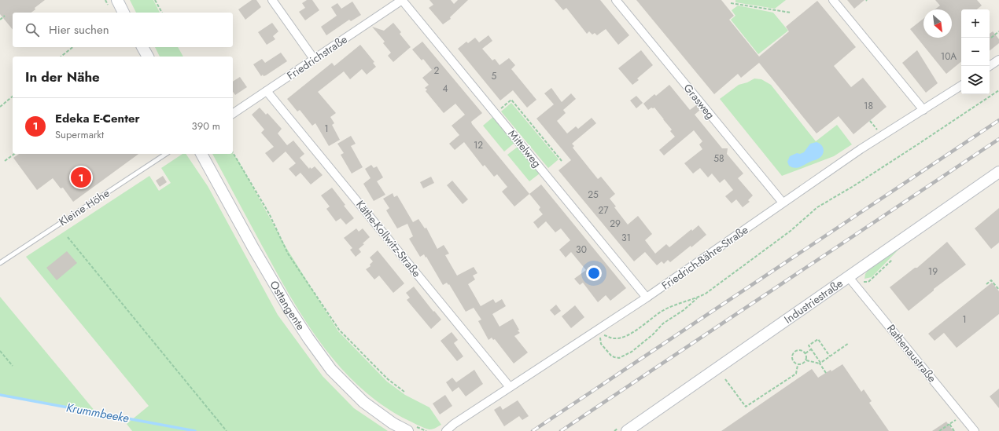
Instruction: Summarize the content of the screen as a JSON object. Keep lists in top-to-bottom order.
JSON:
{
  "streets": {
    "street": [
      "Friedrichstraße",
      "Grasweg",
      "Mittelweg",
      "Käthe-Kollwitz-Straße",
      "Friedrich-Bähre-Straße",
      "Industriestraße",
      "Osttangente",
      "Rathenaustraße"
    ],
    "lane": ["Kleine Höhe"]
  },
  "crossings": [
    ["Friedrichstraße", "Mittelweg"],
    ["Friedrichstraße", "Käthe-Kollwitz-Straße"],
    ["Grasweg", "Friedrich-Bähre-Straße"],
    ["Mittelweg", "Friedrich-Bähre-Straße"],
    ["Käthe-Kollwitz-Straße", "Friedrich-Bähre-Straße"],
    ["Industriestraße", "Rathenaustraße"]
  ],
  "water": ["Krummbeeke"],
  "house_numbers": [
    "10A",
    "2",
    "5",
    "4",
    "18",
    "1",
    "12",
    "58",
    "25",
    "27",
    "29",
    "31",
    "30",
    "19",
    "1"
  ],
  "north": "bottom right",
  "page": {
    "map_buttons": ["+", "−"],
    "search": "Hier suchen",
    "heading": "In der Nähe",
    "list": [
      {
        "mark": "1",
        "name": "Edeka E-Center",
        "note": "Supermarkt",
        "value": "390 m"
      }
    ],
    "pins": "1"
  }
}
